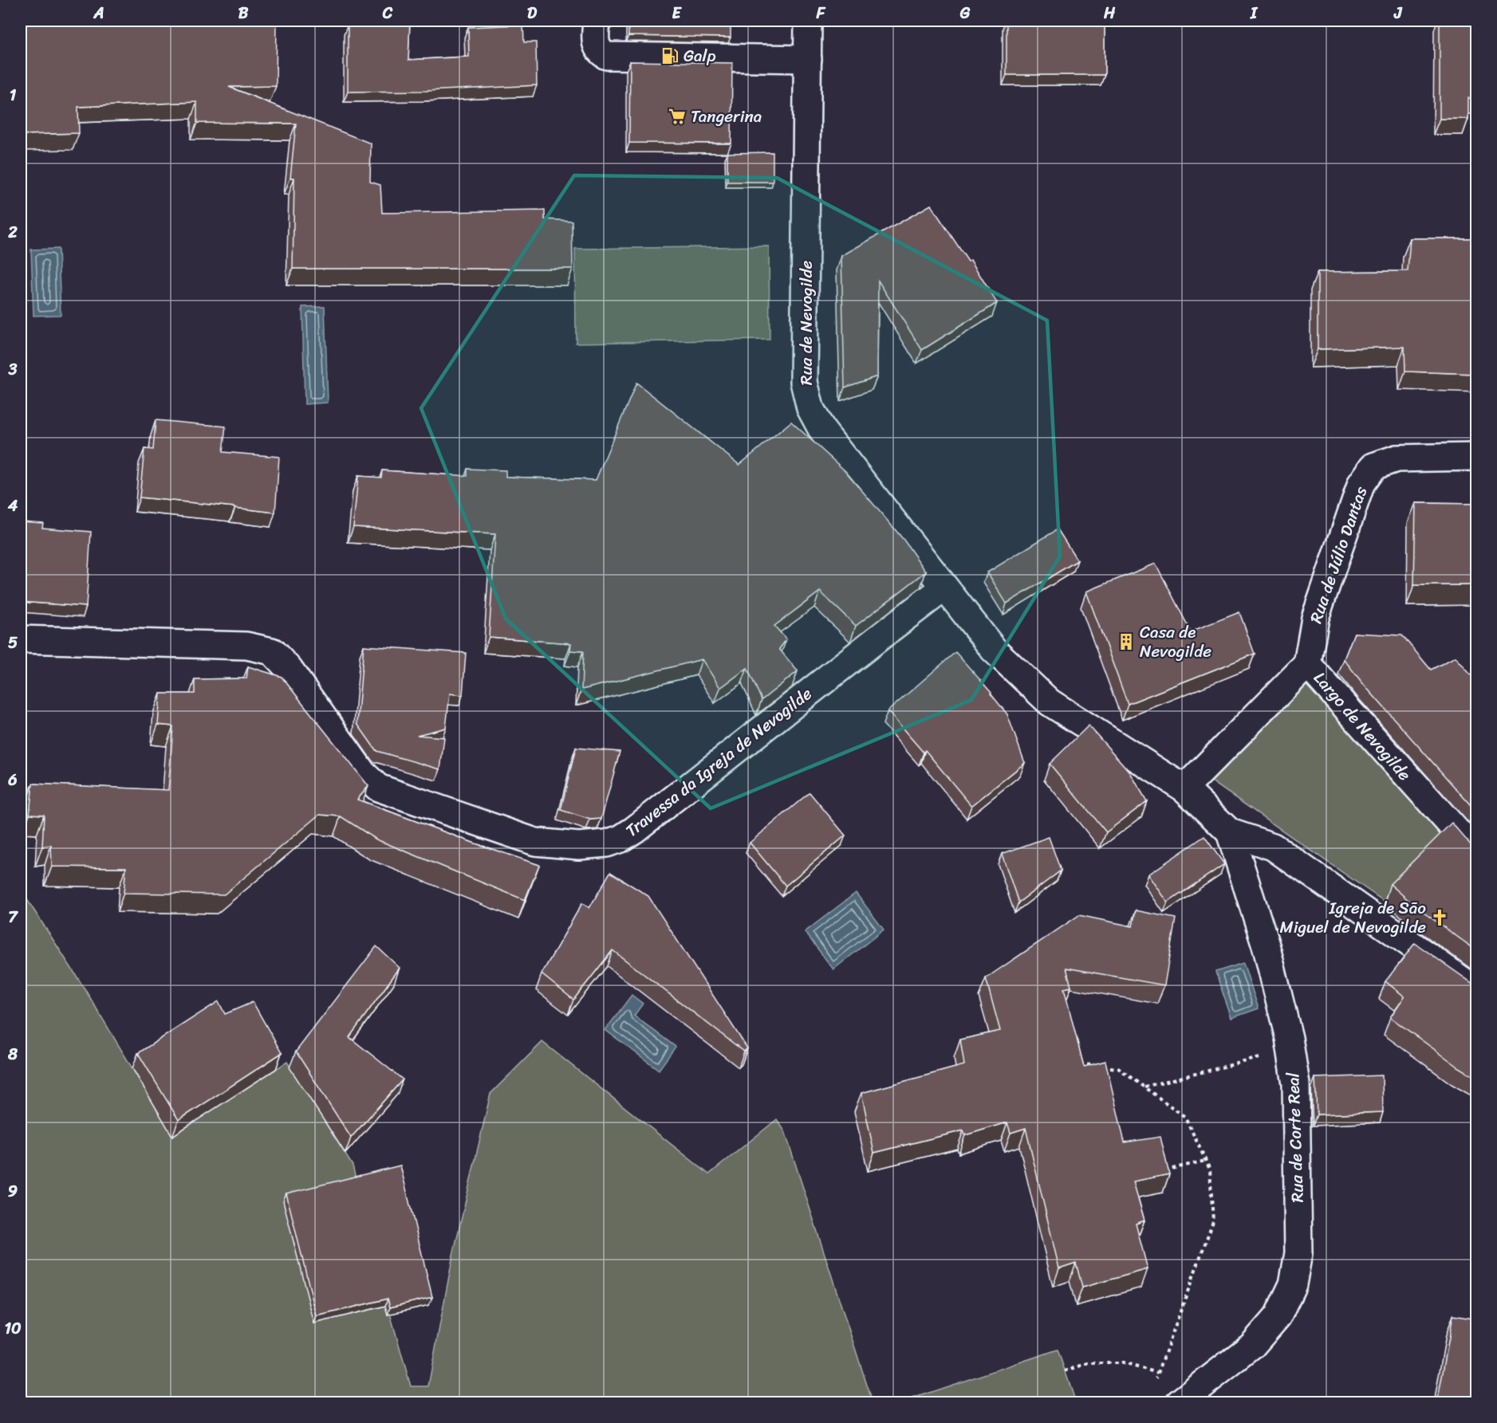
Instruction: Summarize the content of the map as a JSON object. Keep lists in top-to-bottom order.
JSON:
{
  "streets": {
    "street": [
      "Rua de Nevogilde",
      "Rua de Júlio Dantas",
      "Largo de Nevogilde",
      "Travessa da Igreja de Nevogilde",
      "Rua de Corte Real"
    ]
  },
  "crossings": [
    ["Rua de Nevogilde", "Largo de Nevogilde"],
    ["Rua de Nevogilde", "Travessa da Igreja de Nevogilde"],
    ["Rua de Júlio Dantas", "Largo de Nevogilde"]
  ],
  "places": {
    "fuel station": ["Galp"],
    "supermarket": ["Tangerina"],
    "building": ["Casa de Nevogilde"],
    "church": ["Igreja de São Miguel de Nevogilde"]
  },
  "grid": {
    "columns": [
      "A",
      "B",
      "C",
      "D",
      "E",
      "F",
      "G",
      "H",
      "I",
      "J"
    ],
    "rows": [
      "1",
      "2",
      "3",
      "4",
      "5",
      "6",
      "7",
      "8",
      "9",
      "10"
    ]
  }
}
